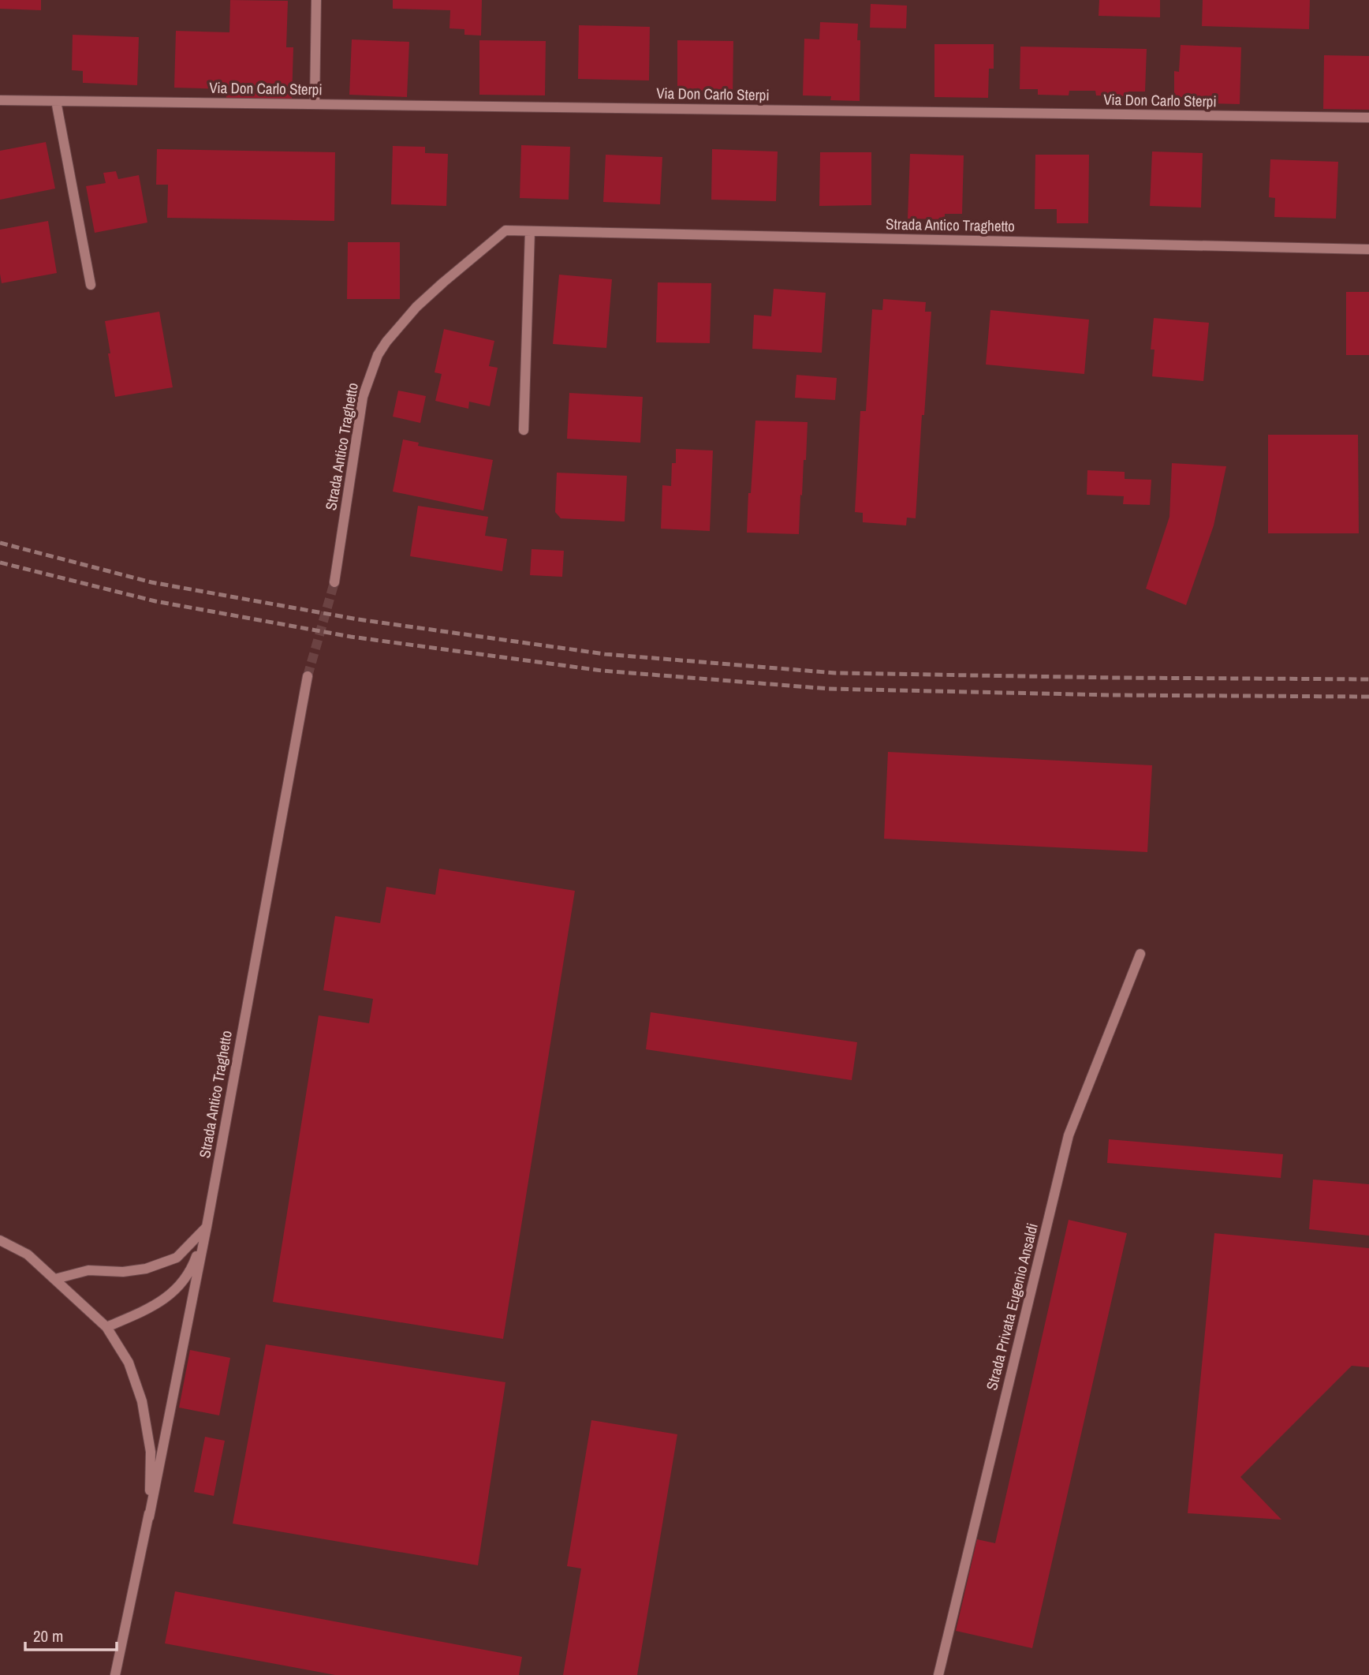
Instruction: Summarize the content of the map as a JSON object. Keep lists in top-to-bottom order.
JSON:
{
  "streets": {
    "street": ["Via Don Carlo Sterpi", "Strada Antico Traghetto", "Strada Privata Eugenio Ansaldi"]
  },
  "scale_bar": "20 m"
}
